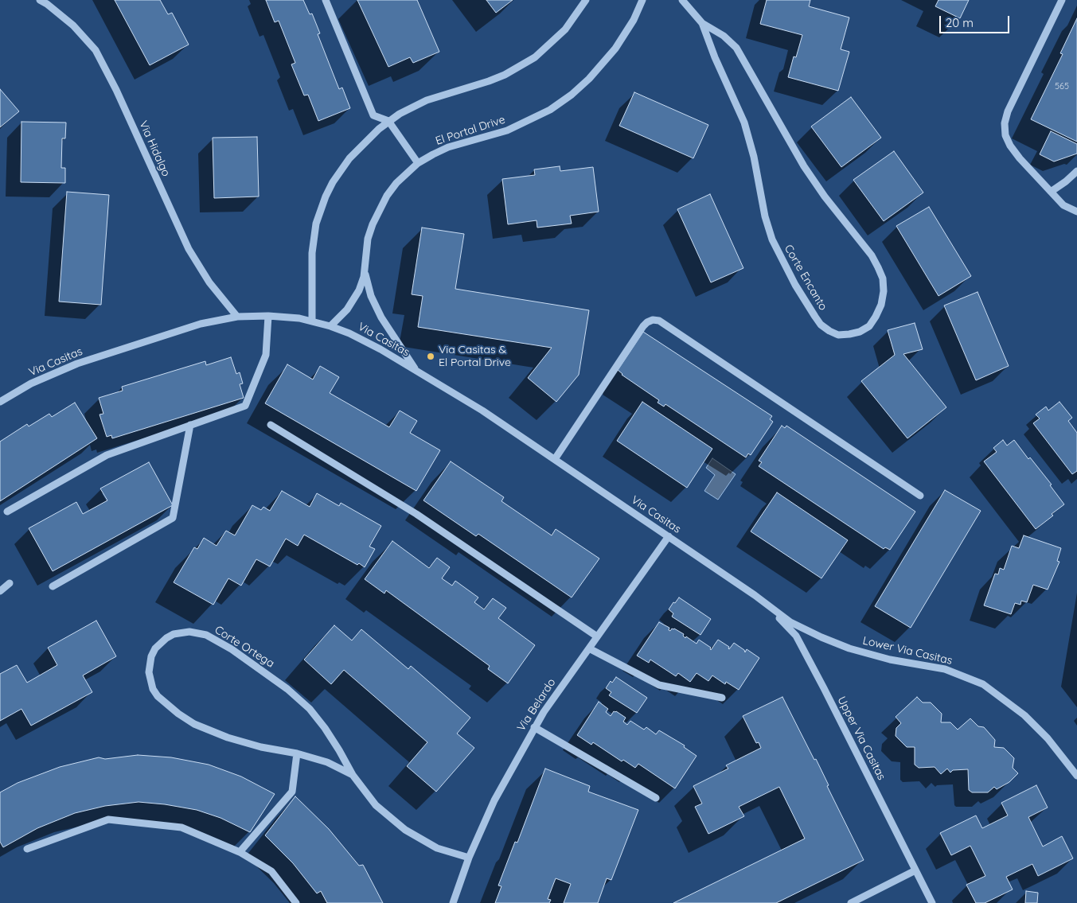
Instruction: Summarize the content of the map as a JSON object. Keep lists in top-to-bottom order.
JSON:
{
  "streets": {
    "street": [
      "El Portal Drive",
      "Via Hidalgo",
      "Corte Encanto",
      "Via Casitas",
      "Corte Ortega",
      "Lower Via Casitas",
      "Via Belardo",
      "Upper Via Casitas"
    ]
  },
  "crossings": [
    ["El Portal Drive", "Via Casitas"],
    ["Via Hidalgo", "Via Casitas"],
    ["Via Casitas", "Lower Via Casitas"],
    ["Via Casitas", "Via Belardo"],
    ["Via Casitas", "Upper Via Casitas"],
    ["Corte Ortega", "Via Belardo"],
    ["Lower Via Casitas", "Upper Via Casitas"]
  ],
  "places": ["Via Casitas & El Portal Drive"],
  "house_numbers": ["565"],
  "scale_bar": "20 m"
}
